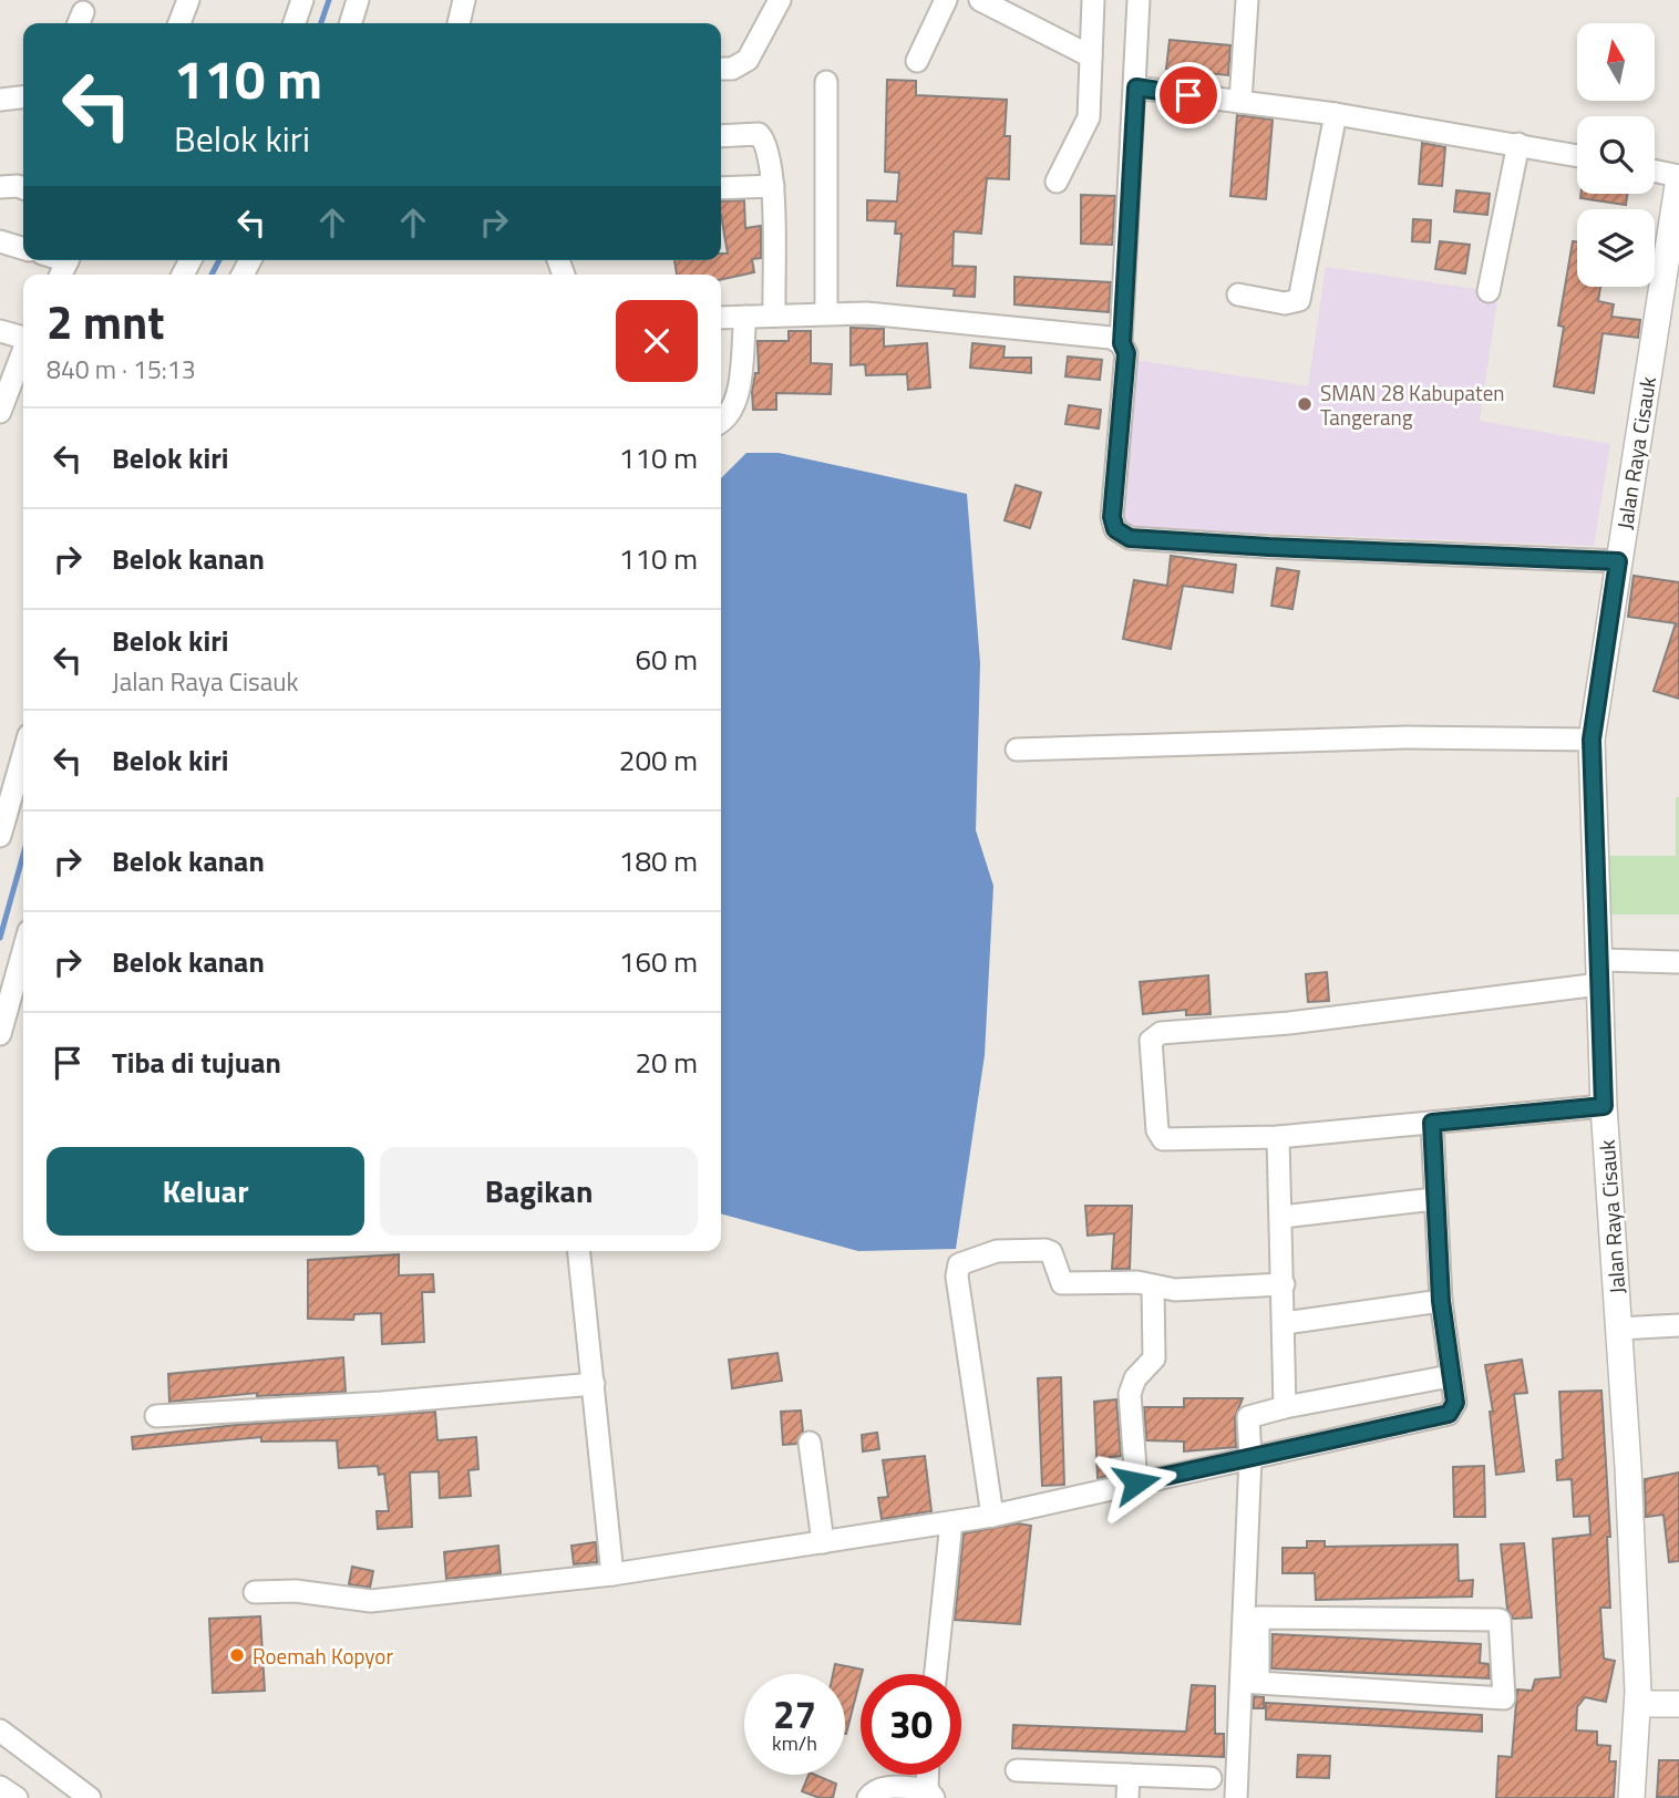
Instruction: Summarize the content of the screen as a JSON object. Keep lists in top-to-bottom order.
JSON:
{
  "streets": {
    "main road": ["Jalan Raya Cisauk"]
  },
  "places": ["SMAN 28 Kabupaten Tangerang", "Roemah Kopyor"],
  "north": "top",
  "page": {
    "turn": ["110 m", "Belok kiri"],
    "heading": ["2 mnt", "840 m · 15:13"],
    "list": [
      {
        "name": "Belok kiri",
        "value": "110 m"
      },
      {
        "name": "Belok kanan",
        "value": "110 m"
      },
      {
        "name": "Belok kiri",
        "note": "Jalan Raya Cisauk",
        "value": "60 m"
      },
      {
        "name": "Belok kiri",
        "value": "200 m"
      },
      {
        "name": "Belok kanan",
        "value": "180 m"
      },
      {
        "name": "Belok kanan",
        "value": "160 m"
      },
      {
        "name": "Tiba di tujuan",
        "value": "20 m"
      }
    ],
    "buttons": ["Keluar", "Bagikan"],
    "speed": "27 km/h",
    "limit": "30"
  }
}
